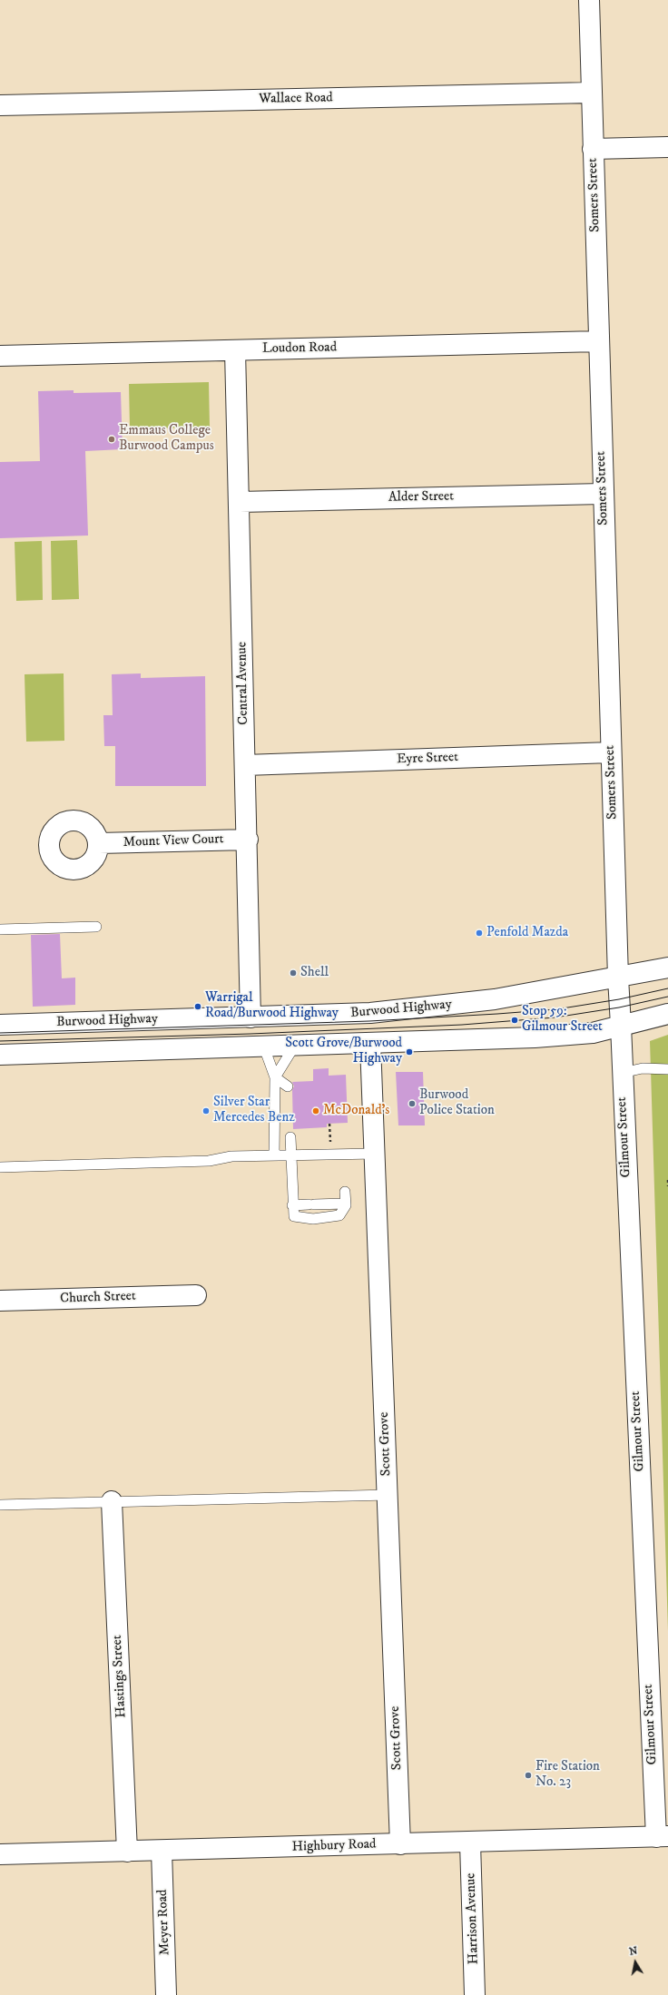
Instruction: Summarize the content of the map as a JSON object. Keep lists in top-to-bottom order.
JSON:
{
  "streets": {
    "main road": [
      "Wallace Road",
      "Somers Street",
      "Loudon Road",
      "Alder Street",
      "Central Avenue",
      "Eyre Street",
      "Mount View Court",
      "Burwood Highway",
      "Gilmour Street",
      "Church Street",
      "Scott Grove",
      "Hastings Street",
      "Highbury Road",
      "Harrison Avenue",
      "Meyer Road"
    ]
  },
  "crossings": [
    ["Wallace Road", "Somers Street"],
    ["Somers Street", "Loudon Road"],
    ["Somers Street", "Alder Street"],
    ["Somers Street", "Eyre Street"],
    ["Somers Street", "Burwood Highway"],
    ["Somers Street", "Gilmour Street"],
    ["Loudon Road", "Central Avenue"],
    ["Alder Street", "Central Avenue"],
    ["Central Avenue", "Eyre Street"],
    ["Central Avenue", "Mount View Court"],
    ["Central Avenue", "Burwood Highway"],
    ["Burwood Highway", "Scott Grove"],
    ["Gilmour Street", "Highbury Road"],
    ["Scott Grove", "Highbury Road"],
    ["Hastings Street", "Highbury Road"],
    ["Highbury Road", "Harrison Avenue"],
    ["Highbury Road", "Meyer Road"]
  ],
  "places": [
    "Emmaus College Burwood Campus",
    "Penfold Mazda",
    "Shell",
    "Warrigal Road/Burwood Highway",
    "Stop 59: Gilmour Street",
    "Scott Grove/Burwood Highway",
    "Burwood Police Station",
    "Silver Star Mercedes Benz",
    "McDonald's",
    "Fire Station No. 23"
  ],
  "north": "top"
}
